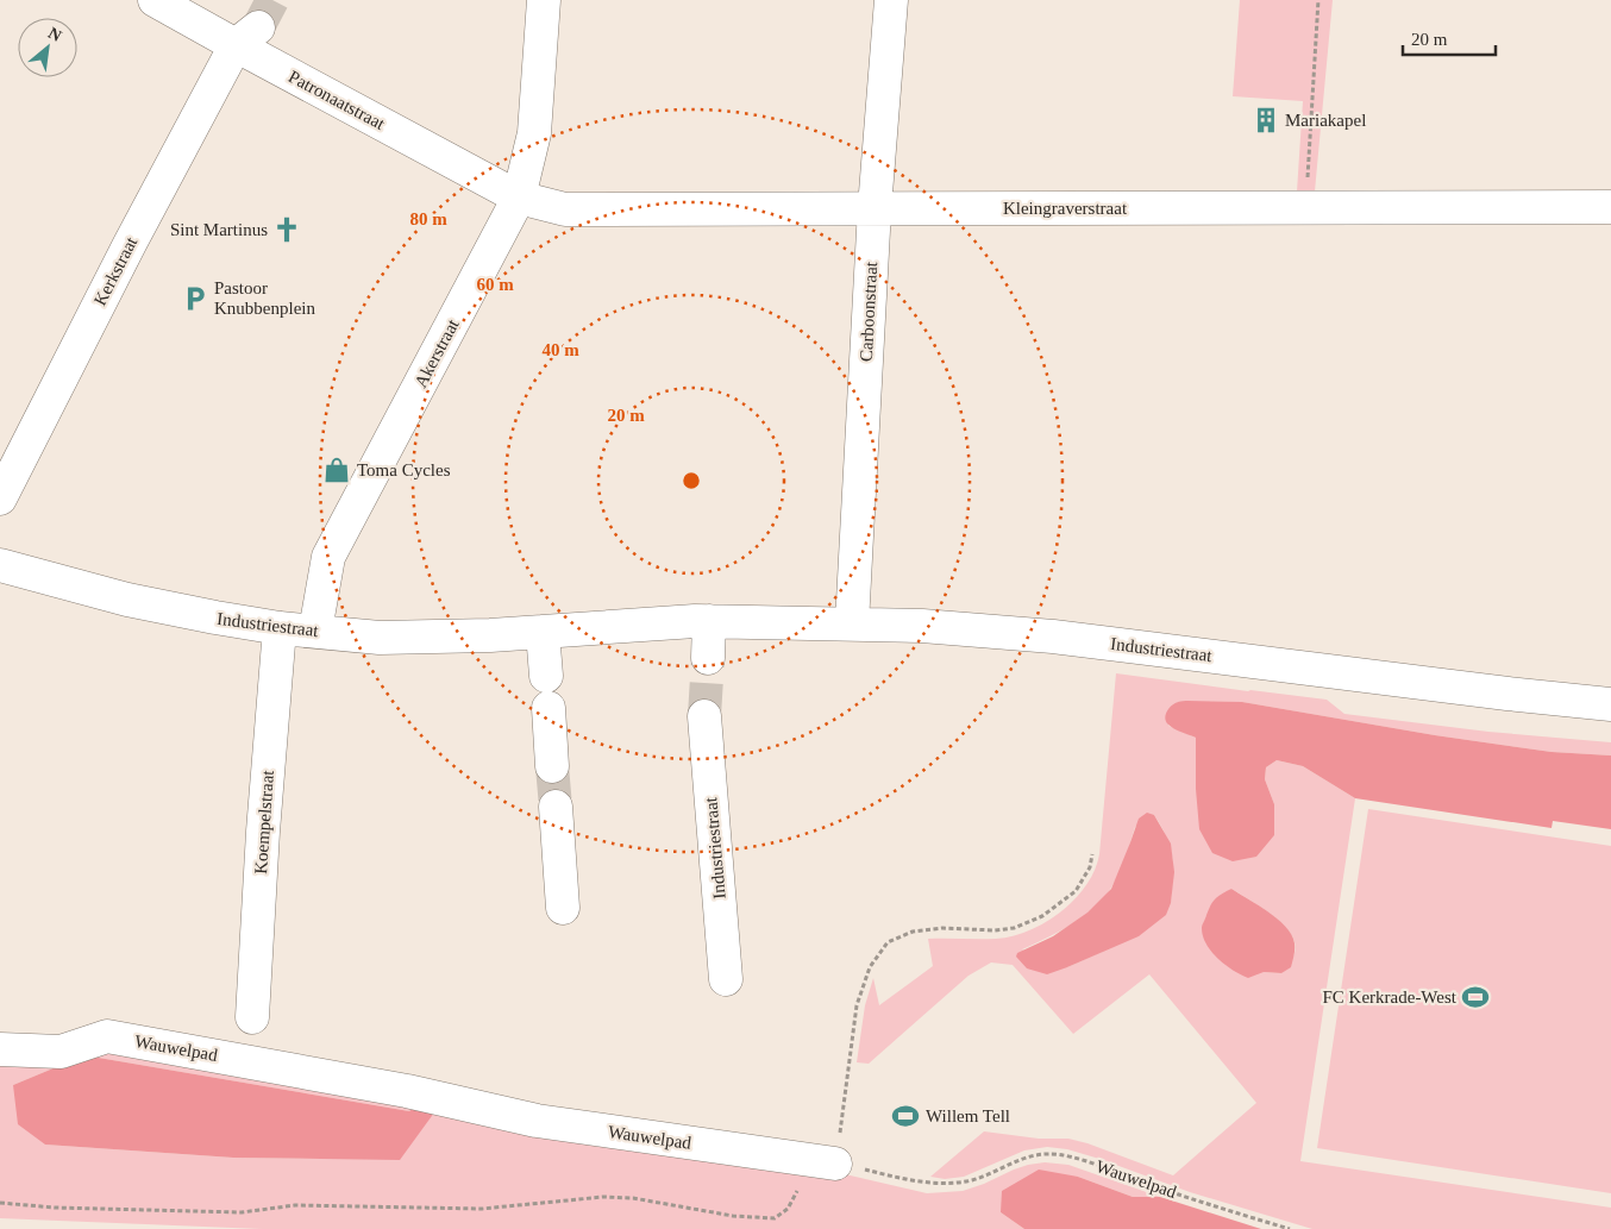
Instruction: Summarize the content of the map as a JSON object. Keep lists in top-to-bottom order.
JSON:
{
  "streets": {
    "street": [
      "Patronaatstraat",
      "Kleingraverstraat",
      "Kerkstraat",
      "Carboonstraat",
      "Akerstraat",
      "Industriestraat",
      "Koempelstraat",
      "Wauwelpad"
    ]
  },
  "crossings": [
    ["Patronaatstraat", "Kleingraverstraat"],
    ["Patronaatstraat", "Kerkstraat"],
    ["Patronaatstraat", "Akerstraat"],
    ["Kleingraverstraat", "Carboonstraat"],
    ["Kleingraverstraat", "Akerstraat"],
    ["Carboonstraat", "Industriestraat"],
    ["Akerstraat", "Industriestraat"],
    ["Industriestraat", "Koempelstraat"]
  ],
  "places": {
    "building": ["Mariakapel"],
    "church": ["Sint Martinus"],
    "parking": ["Pastoor Knubbenplein"],
    "shop": ["Toma Cycles"],
    "sports": ["FC Kerkrade-West", "Willem Tell"]
  },
  "scale_bar": "20 m",
  "north": "top right",
  "rings": [
    "80 m",
    "60 m",
    "40 m",
    "20 m"
  ]
}
